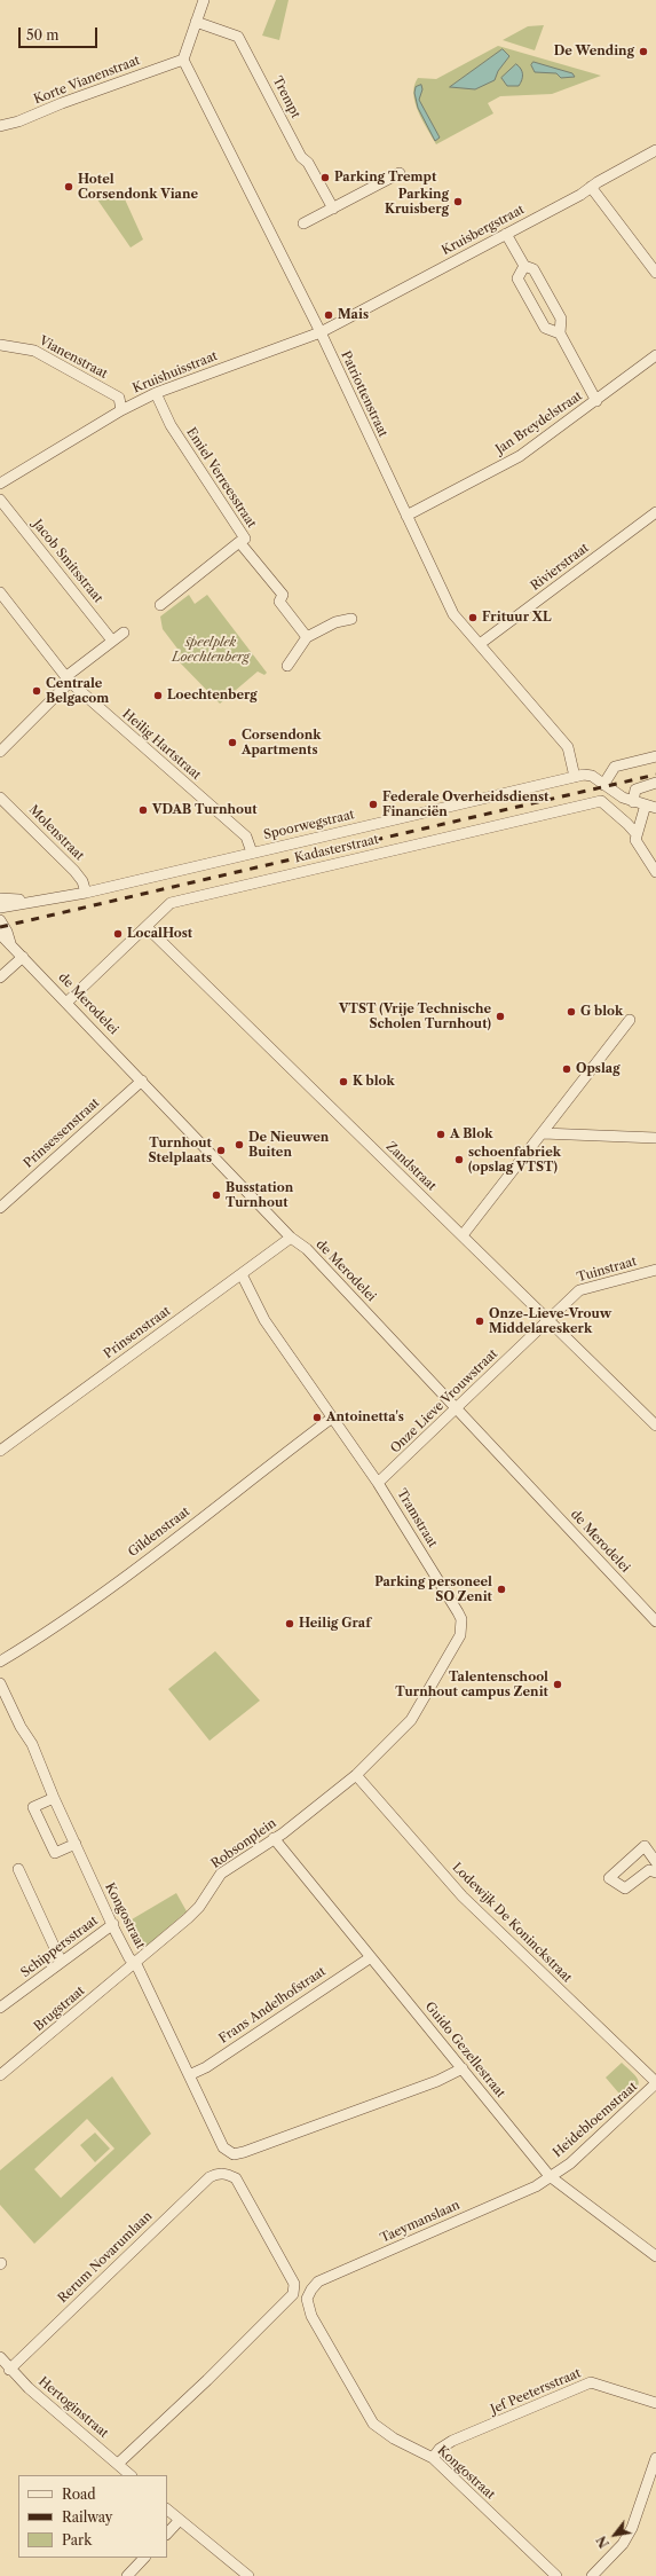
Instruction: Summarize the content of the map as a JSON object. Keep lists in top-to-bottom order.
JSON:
{
  "streets": {
    "street": [
      "Korte Vianenstraat",
      "Trempt",
      "Kruisbergstraat",
      "Vianenstraat",
      "Kruishuisstraat",
      "Patriottenstraat",
      "Jan Breydelstraat",
      "Emiel Verreesstraat",
      "Jacob Smitsstraat",
      "Rivierstraat",
      "Heilig Hartstraat",
      "Spoorwegstraat",
      "Molenstraat",
      "Kadasterstraat",
      "de Merodelei",
      "Prinsessenstraat",
      "Zandstraat",
      "Tuinstraat",
      "Prinsenstraat",
      "Onze Lieve Vrouwstraat",
      "Tramstraat",
      "Gildenstraat",
      "Robsonplein",
      "Kongostraat",
      "Lodewijk De Koninckstraat",
      "Schippersstraat",
      "Frans Andelhofstraat",
      "Brugstraat",
      "Guido Gezellestraat",
      "Heidebloemstraat",
      "Taeymanslaan",
      "Rerum Novarumlaan",
      "Jef Peetersstraat",
      "Hertoginstraat"
    ]
  },
  "crossings": [
    ["Korte Vianenstraat", "Patriottenstraat"],
    ["Kruisbergstraat", "Kruishuisstraat"],
    ["Kruisbergstraat", "Patriottenstraat"],
    ["Vianenstraat", "Kruishuisstraat"],
    ["Kruishuisstraat", "Patriottenstraat"],
    ["Kruishuisstraat", "Emiel Verreesstraat"],
    ["Patriottenstraat", "Jan Breydelstraat"],
    ["Patriottenstraat", "Rivierstraat"],
    ["Patriottenstraat", "Spoorwegstraat"],
    ["Heilig Hartstraat", "Spoorwegstraat"],
    ["Spoorwegstraat", "Molenstraat"],
    ["Kadasterstraat", "de Merodelei"],
    ["Kadasterstraat", "Zandstraat"],
    ["de Merodelei", "Prinsessenstraat"],
    ["de Merodelei", "Prinsenstraat"],
    ["de Merodelei", "Onze Lieve Vrouwstraat"],
    ["Zandstraat", "Tuinstraat"],
    ["Zandstraat", "Onze Lieve Vrouwstraat"],
    ["Tuinstraat", "Onze Lieve Vrouwstraat"],
    ["Prinsenstraat", "Tramstraat"],
    ["Onze Lieve Vrouwstraat", "Tramstraat"],
    ["Tramstraat", "Gildenstraat"],
    ["Tramstraat", "Robsonplein"],
    ["Tramstraat", "Lodewijk De Koninckstraat"],
    ["Robsonplein", "Kongostraat"],
    ["Robsonplein", "Lodewijk De Koninckstraat"],
    ["Robsonplein", "Brugstraat"],
    ["Robsonplein", "Guido Gezellestraat"],
    ["Kongostraat", "Schippersstraat"],
    ["Kongostraat", "Frans Andelhofstraat"],
    ["Kongostraat", "Brugstraat"],
    ["Kongostraat", "Guido Gezellestraat"],
    ["Kongostraat", "Taeymanslaan"],
    ["Kongostraat", "Jef Peetersstraat"],
    ["Lodewijk De Koninckstraat", "Heidebloemstraat"],
    ["Frans Andelhofstraat", "Guido Gezellestraat"],
    ["Guido Gezellestraat", "Heidebloemstraat"],
    ["Guido Gezellestraat", "Taeymanslaan"],
    ["Heidebloemstraat", "Taeymanslaan"],
    ["Rerum Novarumlaan", "Hertoginstraat"]
  ],
  "parks": ["speelplek Loechtenberg"],
  "places": [
    "De Wending",
    "Parking Trempt",
    "Hotel Corsendonk Viane",
    "Parking Kruisberg",
    "Mais",
    "Frituur XL",
    "Centrale Belgacom",
    "Loechtenberg",
    "Corsendonk Apartments",
    "Federale Overheidsdienst Financiën",
    "VDAB Turnhout",
    "LocalHost",
    "G blok",
    "VTST (Vrije Technische Scholen Turnhout)",
    "Opslag",
    "K blok",
    "A Blok",
    "De Nieuwen Buiten",
    "Turnhout Stelplaats",
    "schoenfabriek (opslag VTST)",
    "Busstation Turnhout",
    "Onze-Lieve-Vrouw Middelareskerk",
    "Antoinetta's",
    "Parking personeel SO Zenit",
    "Heilig Graf",
    "Talentenschool Turnhout campus Zenit"
  ],
  "legend": ["Road", "Railway", "Park"],
  "scale_bar": "50 m",
  "north": "bottom left"
}
